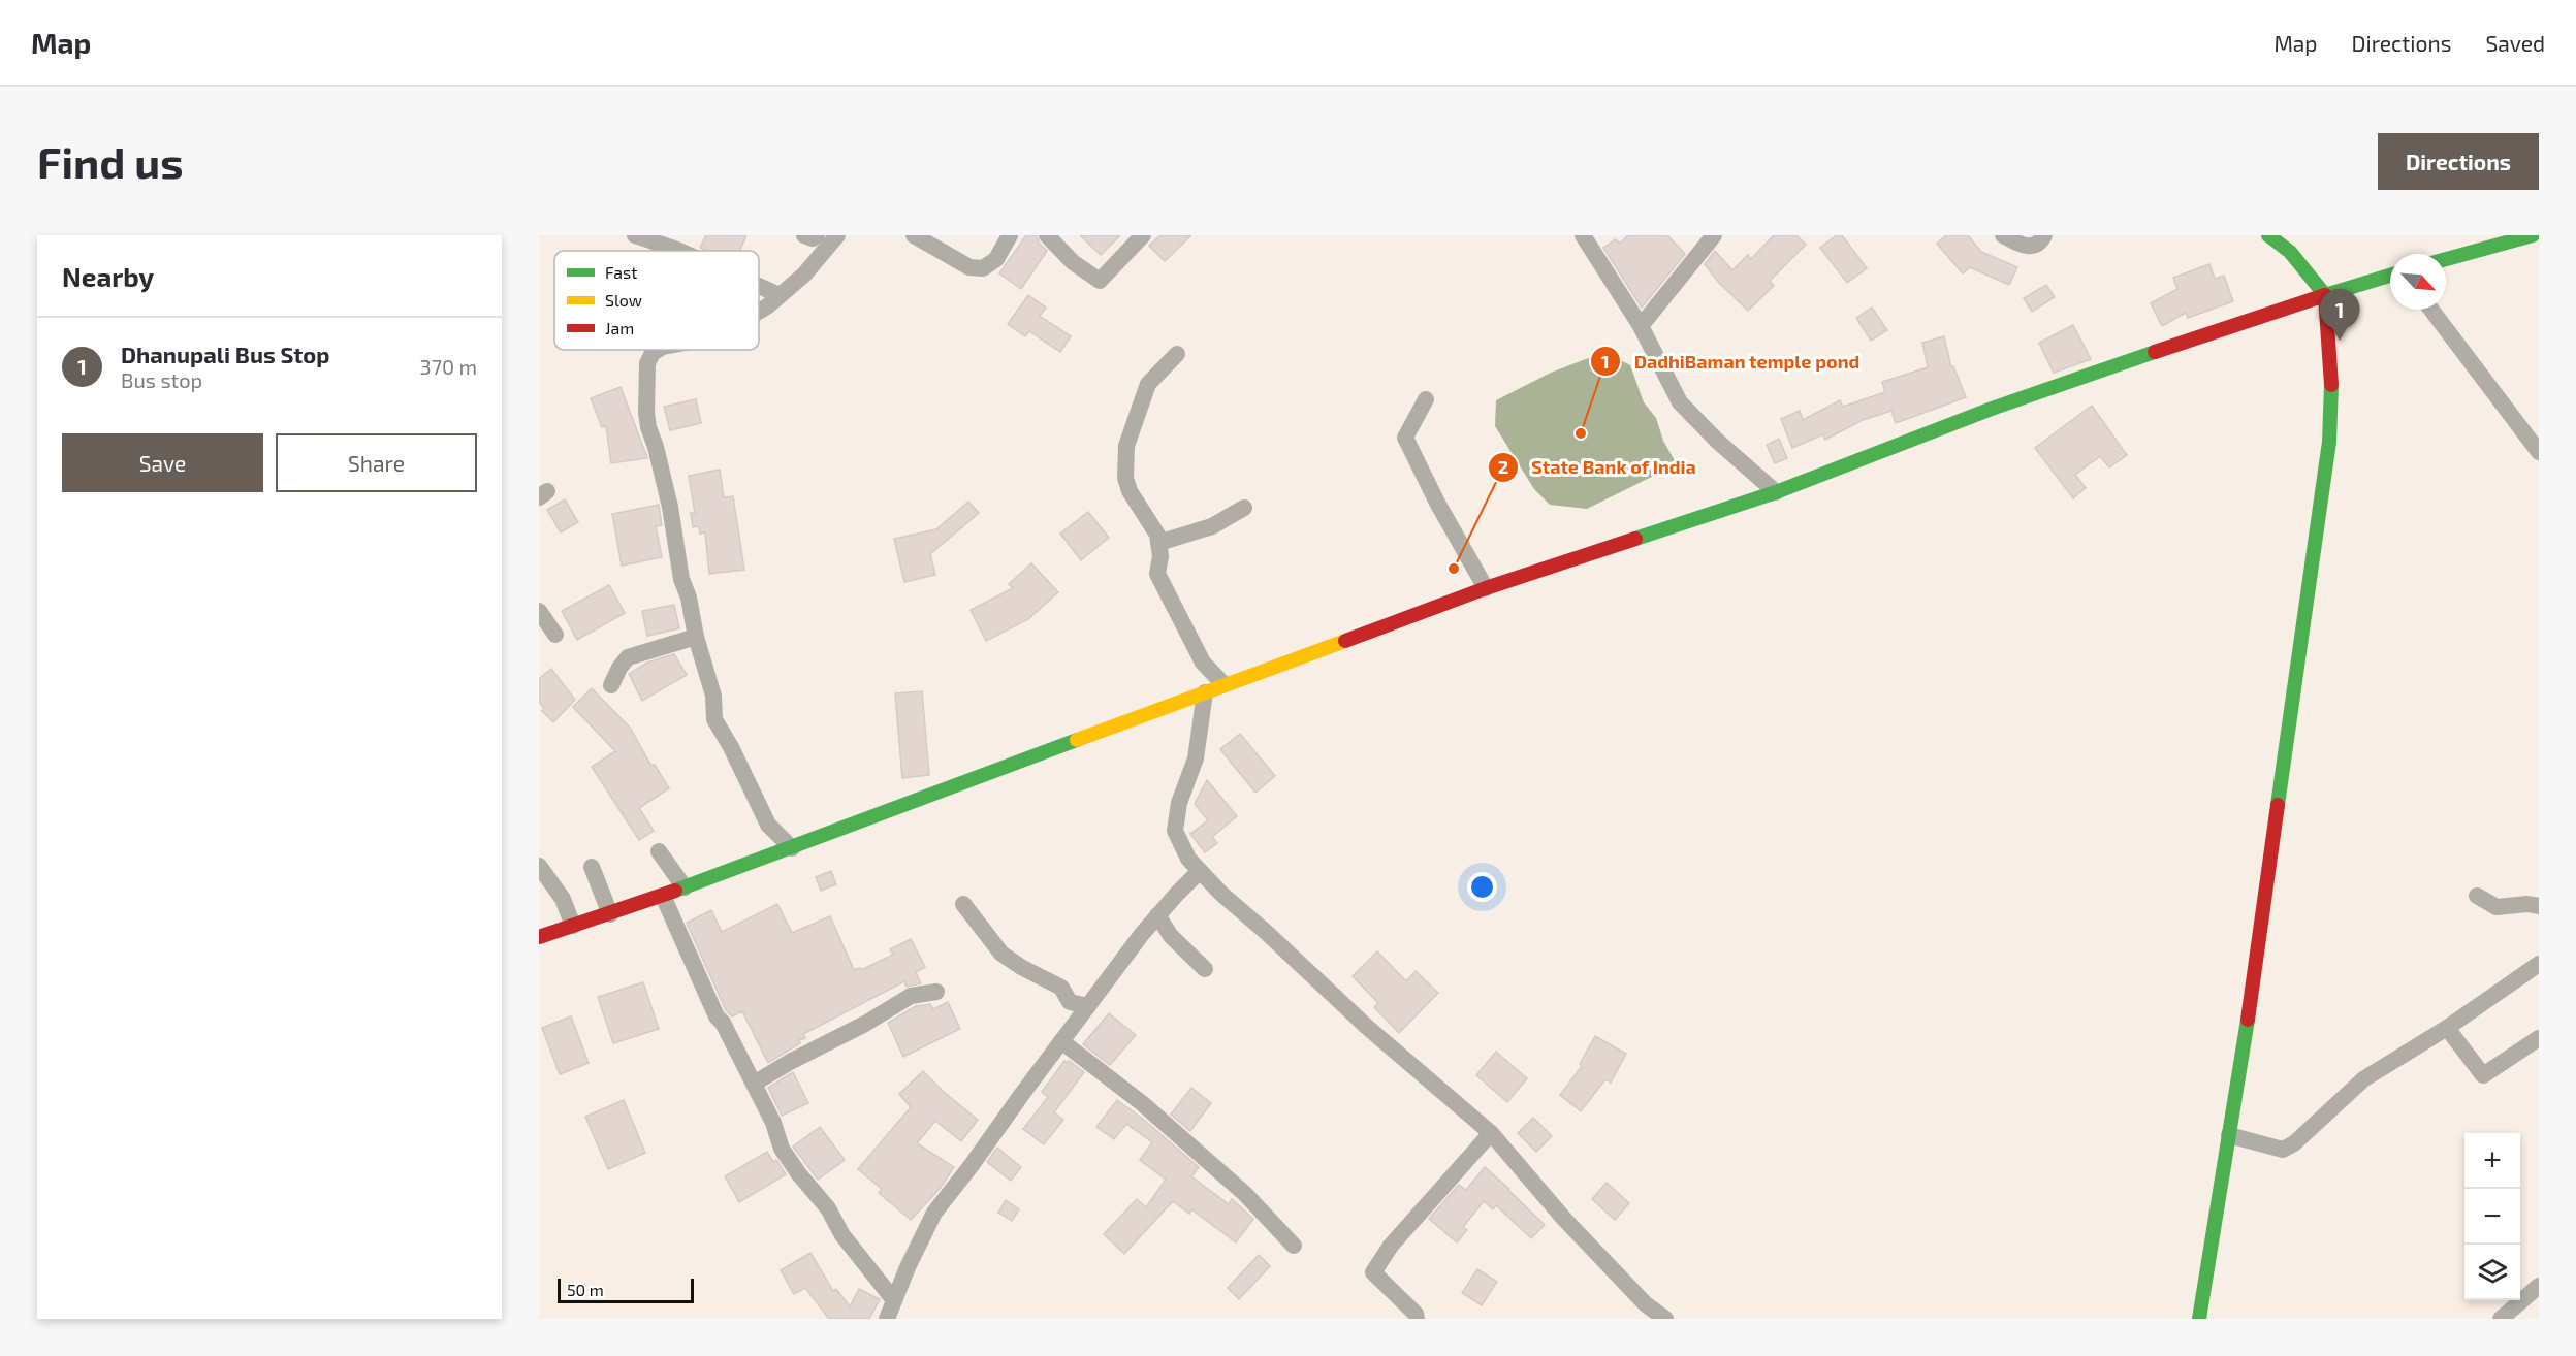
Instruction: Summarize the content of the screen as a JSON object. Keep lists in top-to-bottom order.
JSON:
{
  "places": ["DadhiBaman temple pond", "State Bank of India"],
  "legend": ["Fast", "Slow", "Jam"],
  "scale_bar": "50 m",
  "north": "bottom right",
  "page": {
    "header": "Map",
    "nav": ["Map", "Directions", "Saved"],
    "buttons": [
      "Directions",
      ["Save", "Share"]
    ],
    "title": "Find us",
    "heading": "Nearby",
    "pins": "1",
    "list": [
      {
        "mark": "1",
        "name": "Dhanupali Bus Stop",
        "note": "Bus stop",
        "value": "370 m"
      }
    ],
    "map_buttons": ["+", "−"],
    "scale": "50 m"
  }
}
